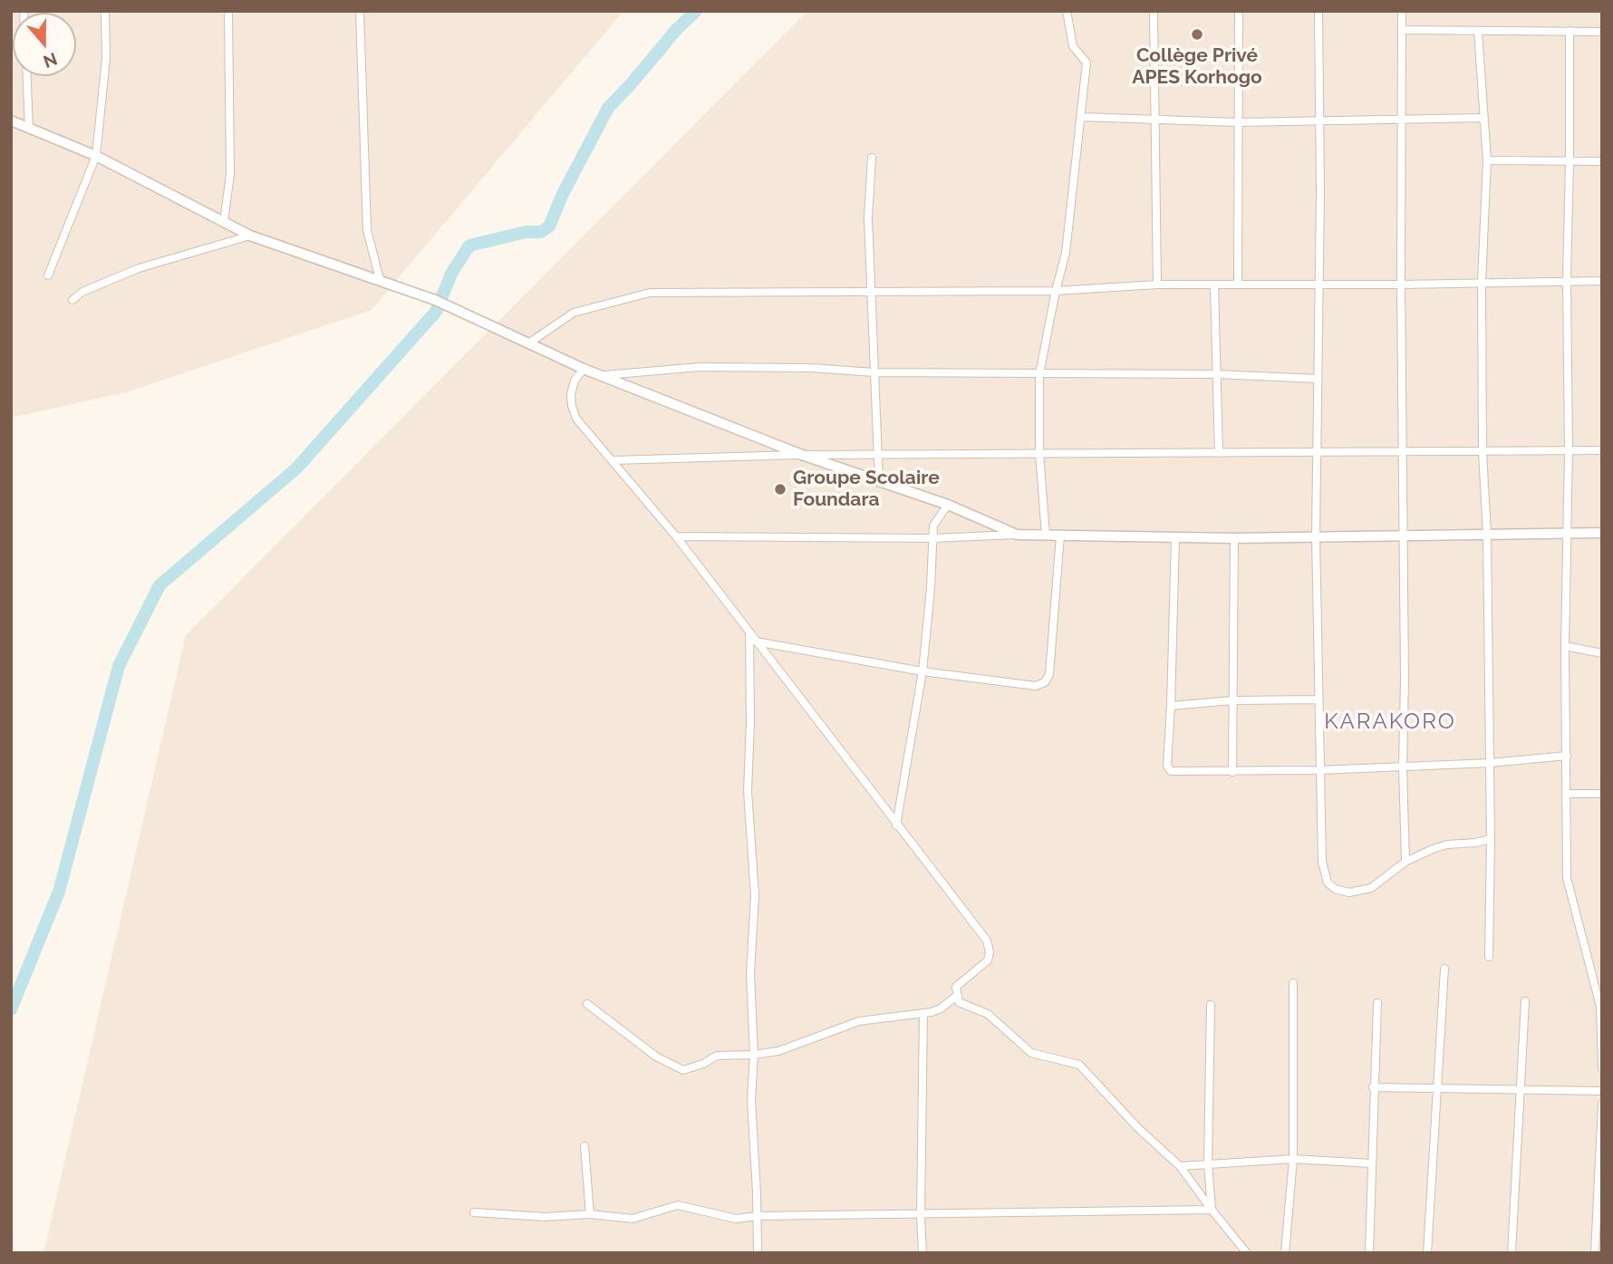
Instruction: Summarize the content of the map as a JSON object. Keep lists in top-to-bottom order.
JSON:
{
  "districts": ["KARAKORO"],
  "places": ["Collège Privé APES Korhogo", "Groupe Scolaire Foundara"],
  "north": "bottom"
}
